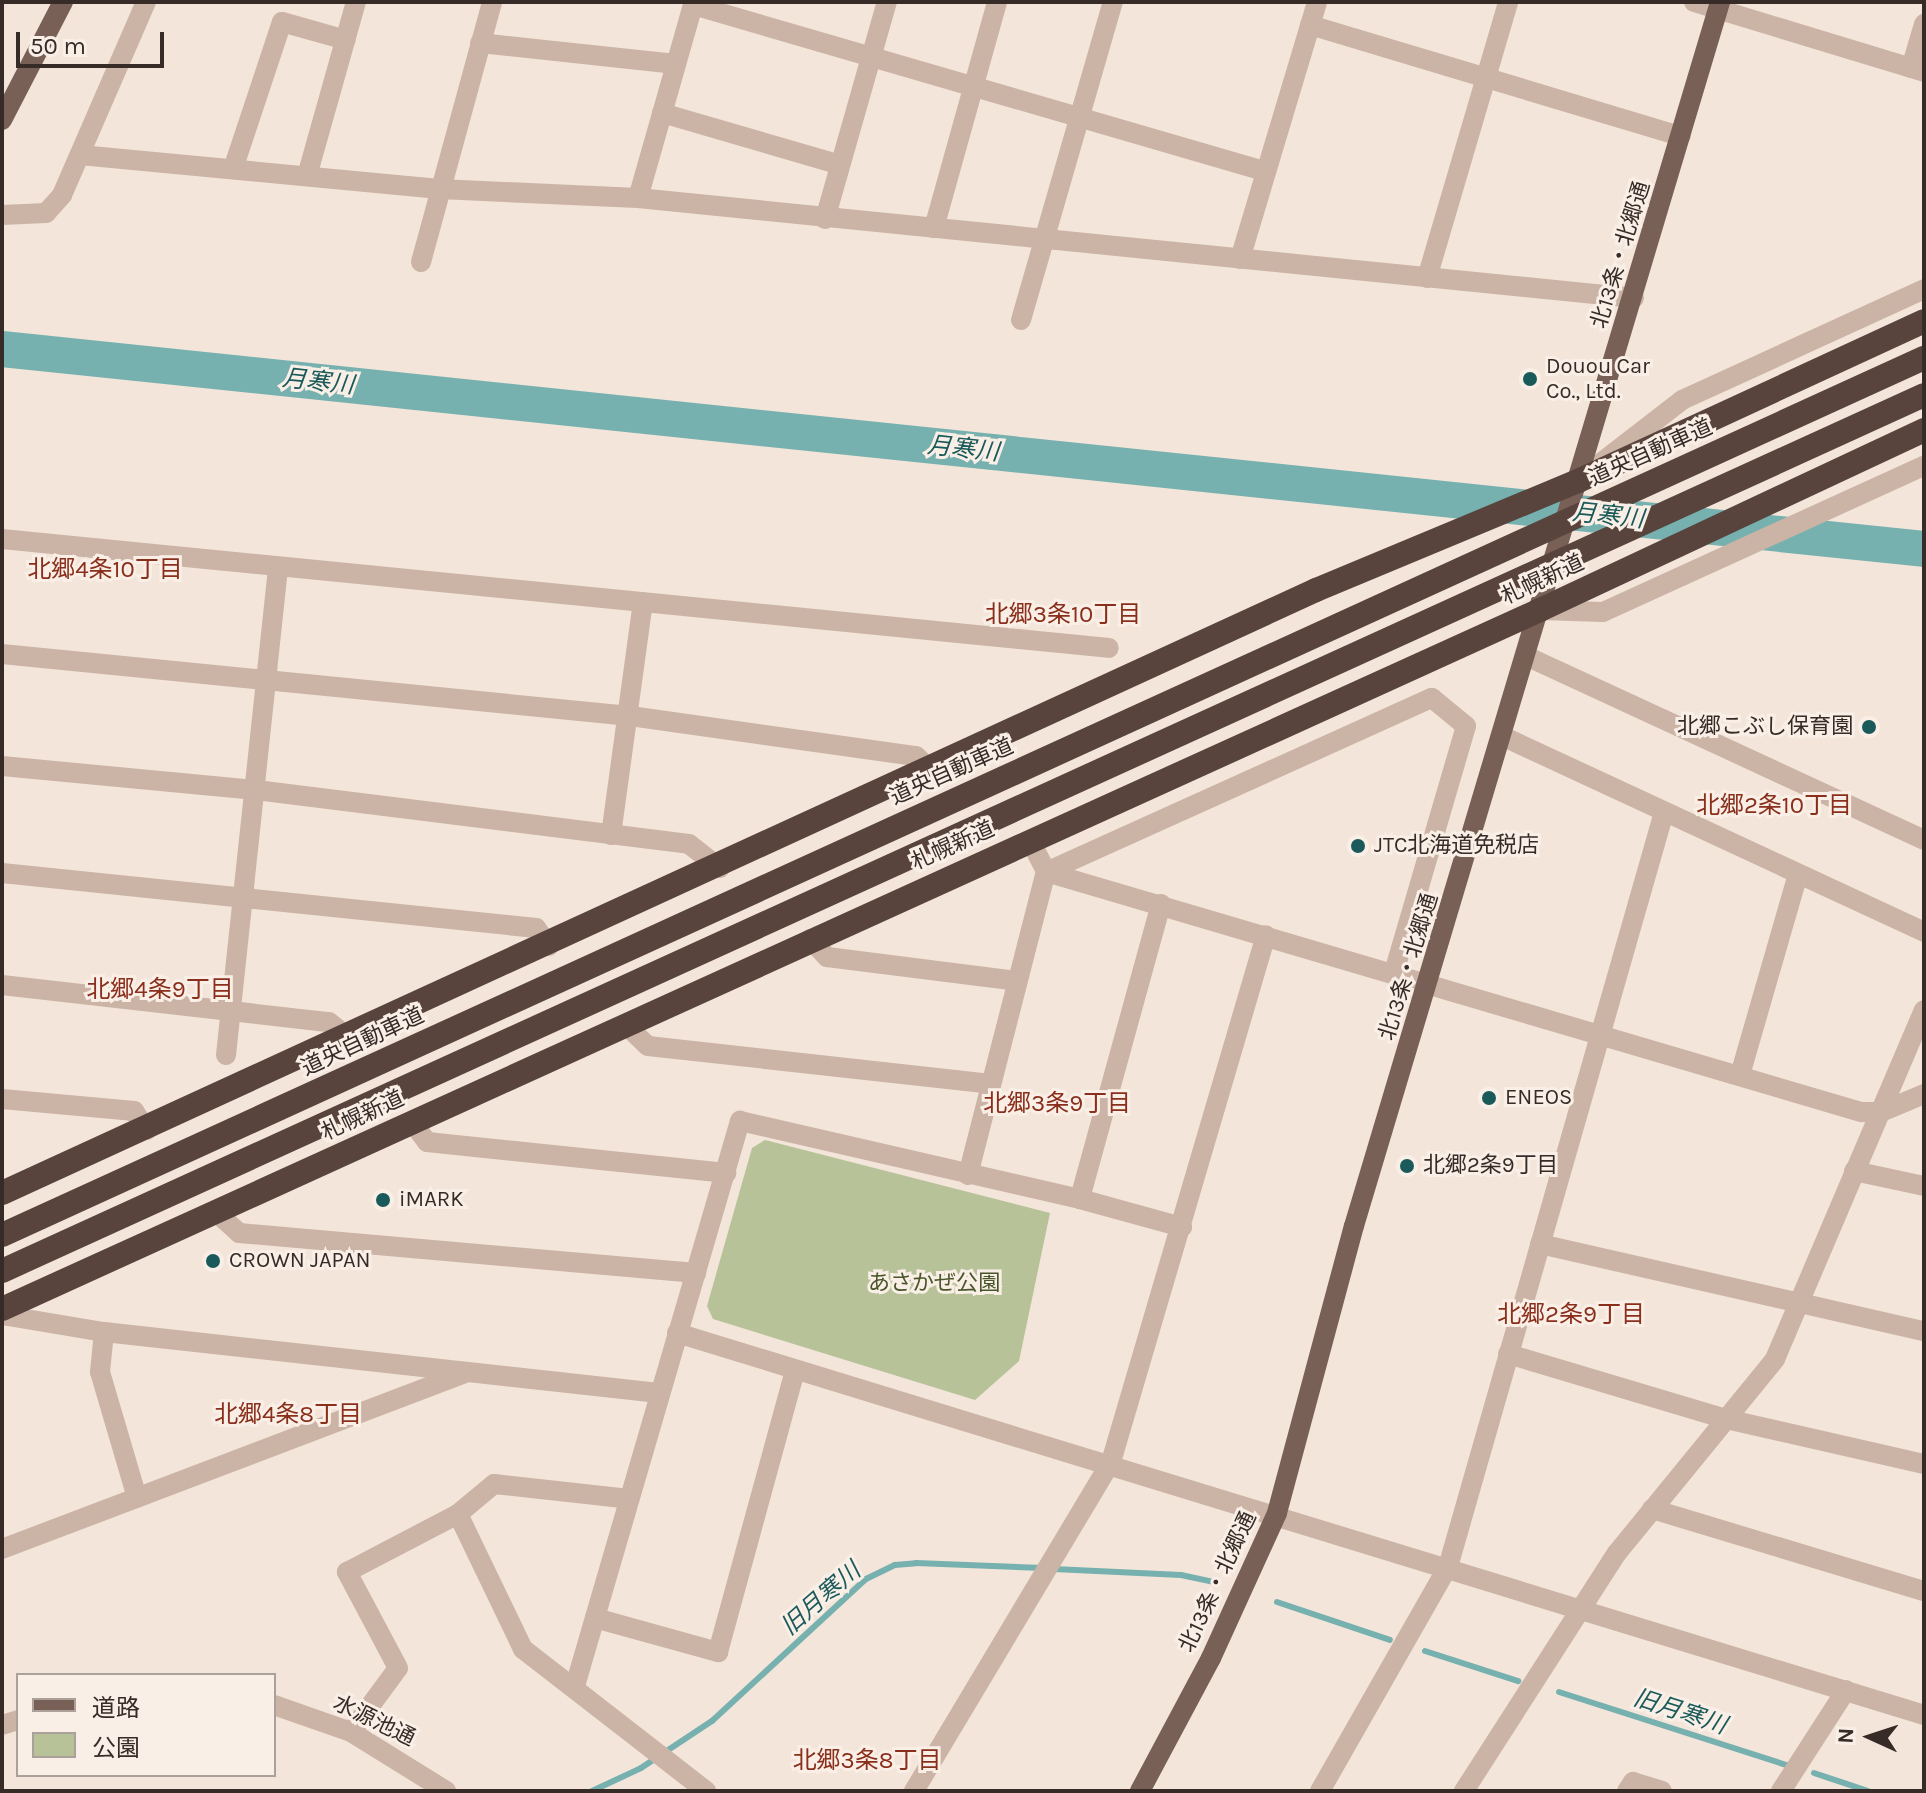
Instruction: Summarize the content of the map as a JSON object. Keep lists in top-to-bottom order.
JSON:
{
  "streets": {
    "highway": ["道央自動車道", "札幌新道"],
    "main road": ["北13条・北郷通"],
    "street": ["水源池通"]
  },
  "crossings": [
    ["北13条・北郷通", "札幌新道"]
  ],
  "districts": [
    "北郷4条10丁目",
    "北郷3条10丁目",
    "北郷2条10丁目",
    "北郷4条9丁目",
    "北郷3条9丁目",
    "北郷2条9丁目",
    "北郷4条8丁目",
    "北郷3条8丁目"
  ],
  "water": ["月寒川", "旧月寒川"],
  "parks": ["あさかぜ公園"],
  "places": [
    "Douou Car Co., Ltd.",
    "北郷こぶし保育園",
    "JTC北海道免税店",
    "ENEOS",
    "北郷2条9丁目",
    "iMARK",
    "CROWN JAPAN"
  ],
  "legend": ["道路", "公園"],
  "scale_bar": "50 m",
  "north": "left"
}
